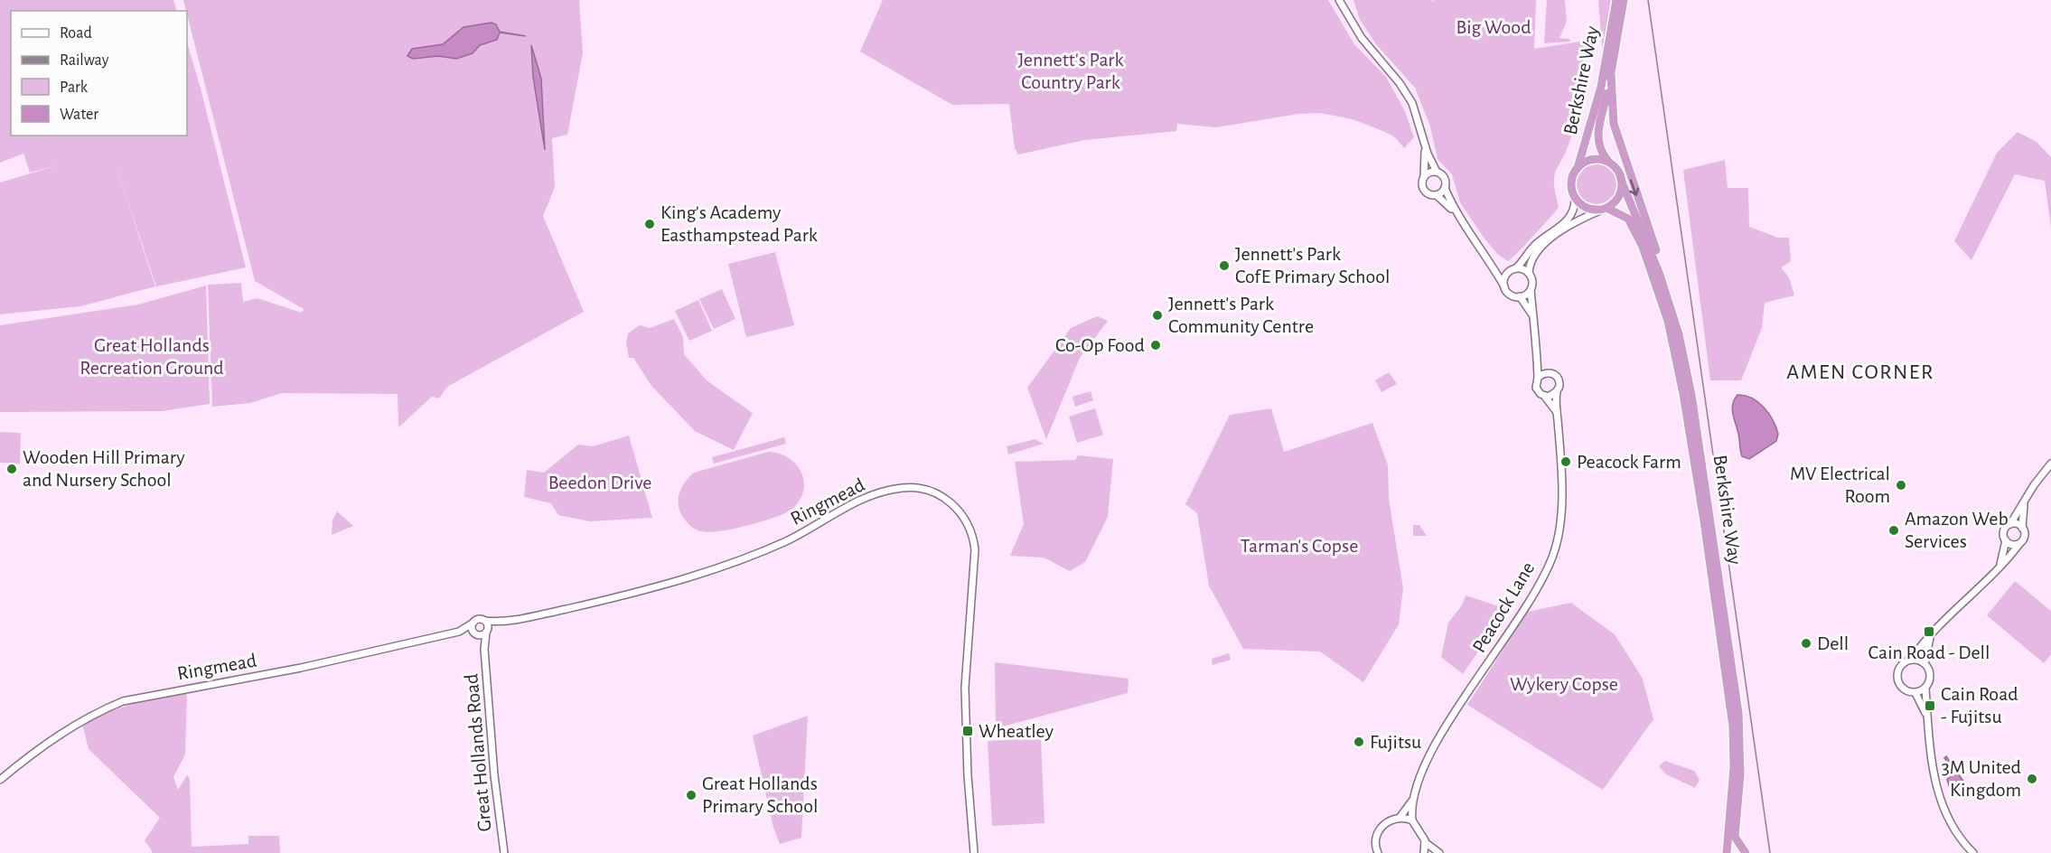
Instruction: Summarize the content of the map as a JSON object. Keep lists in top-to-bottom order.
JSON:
{
  "streets": {
    "highway": ["Berkshire Way"],
    "street": ["Ringmead", "Peacock Lane", "Great Hollands Road"]
  },
  "crossings": [
    ["Ringmead", "Great Hollands Road"]
  ],
  "districts": ["AMEN CORNER"],
  "parks": [
    "Big Wood",
    "Jennett's Park Country Park",
    "Great Hollands Recreation Ground",
    "Beedon Drive",
    "Tarman's Copse",
    "Wykery Copse"
  ],
  "places": {
    "other": [
      "King's Academy Easthampstead Park",
      "Jennett's Park CofE Primary School",
      "Jennett's Park Community Centre",
      "Co-Op Food",
      "Peacock Farm",
      "Wooden Hill Primary and Nursery School",
      "MV Electrical Room",
      "Amazon Web Services",
      "Dell",
      "Fujitsu",
      "3M United Kingdom",
      "Great Hollands Primary School"
    ],
    "transit": ["Cain Road - Dell", "Cain Road - Fujitsu", "Wheatley"]
  },
  "legend": [
    "Road",
    "Railway",
    "Park",
    "Water"
  ]
}
